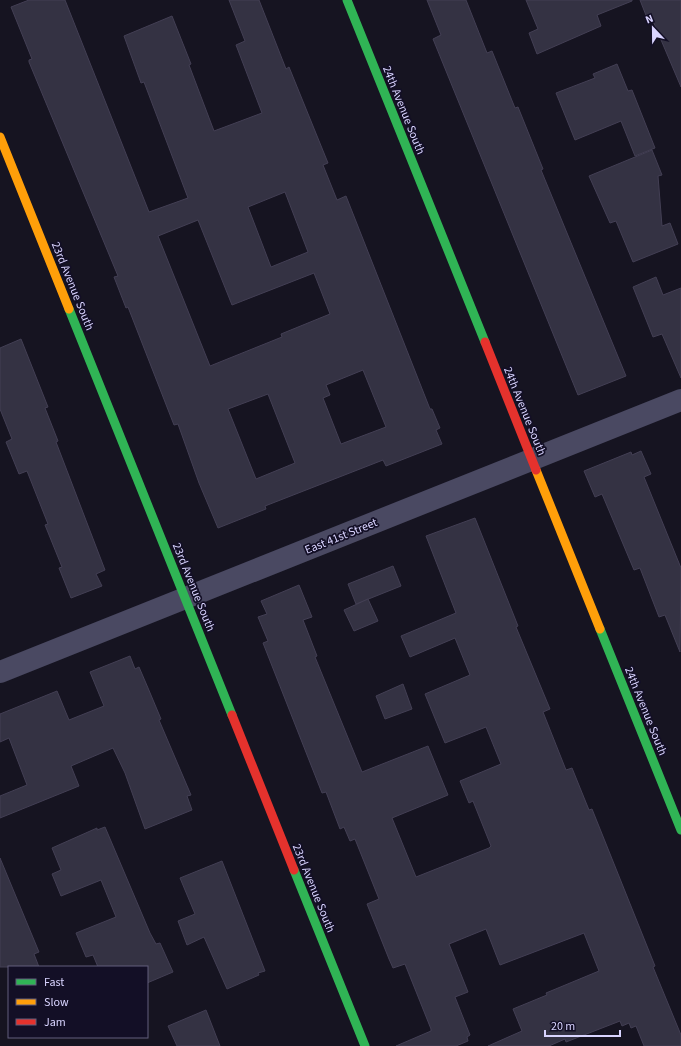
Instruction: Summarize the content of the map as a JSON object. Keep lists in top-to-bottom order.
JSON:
{
  "streets": {
    "street": ["24th Avenue South", "23rd Avenue South", "East 41st Street"]
  },
  "crossings": [
    ["24th Avenue South", "East 41st Street"],
    ["23rd Avenue South", "East 41st Street"]
  ],
  "legend": ["Fast", "Slow", "Jam"],
  "scale_bar": "20 m",
  "north": "top"
}
